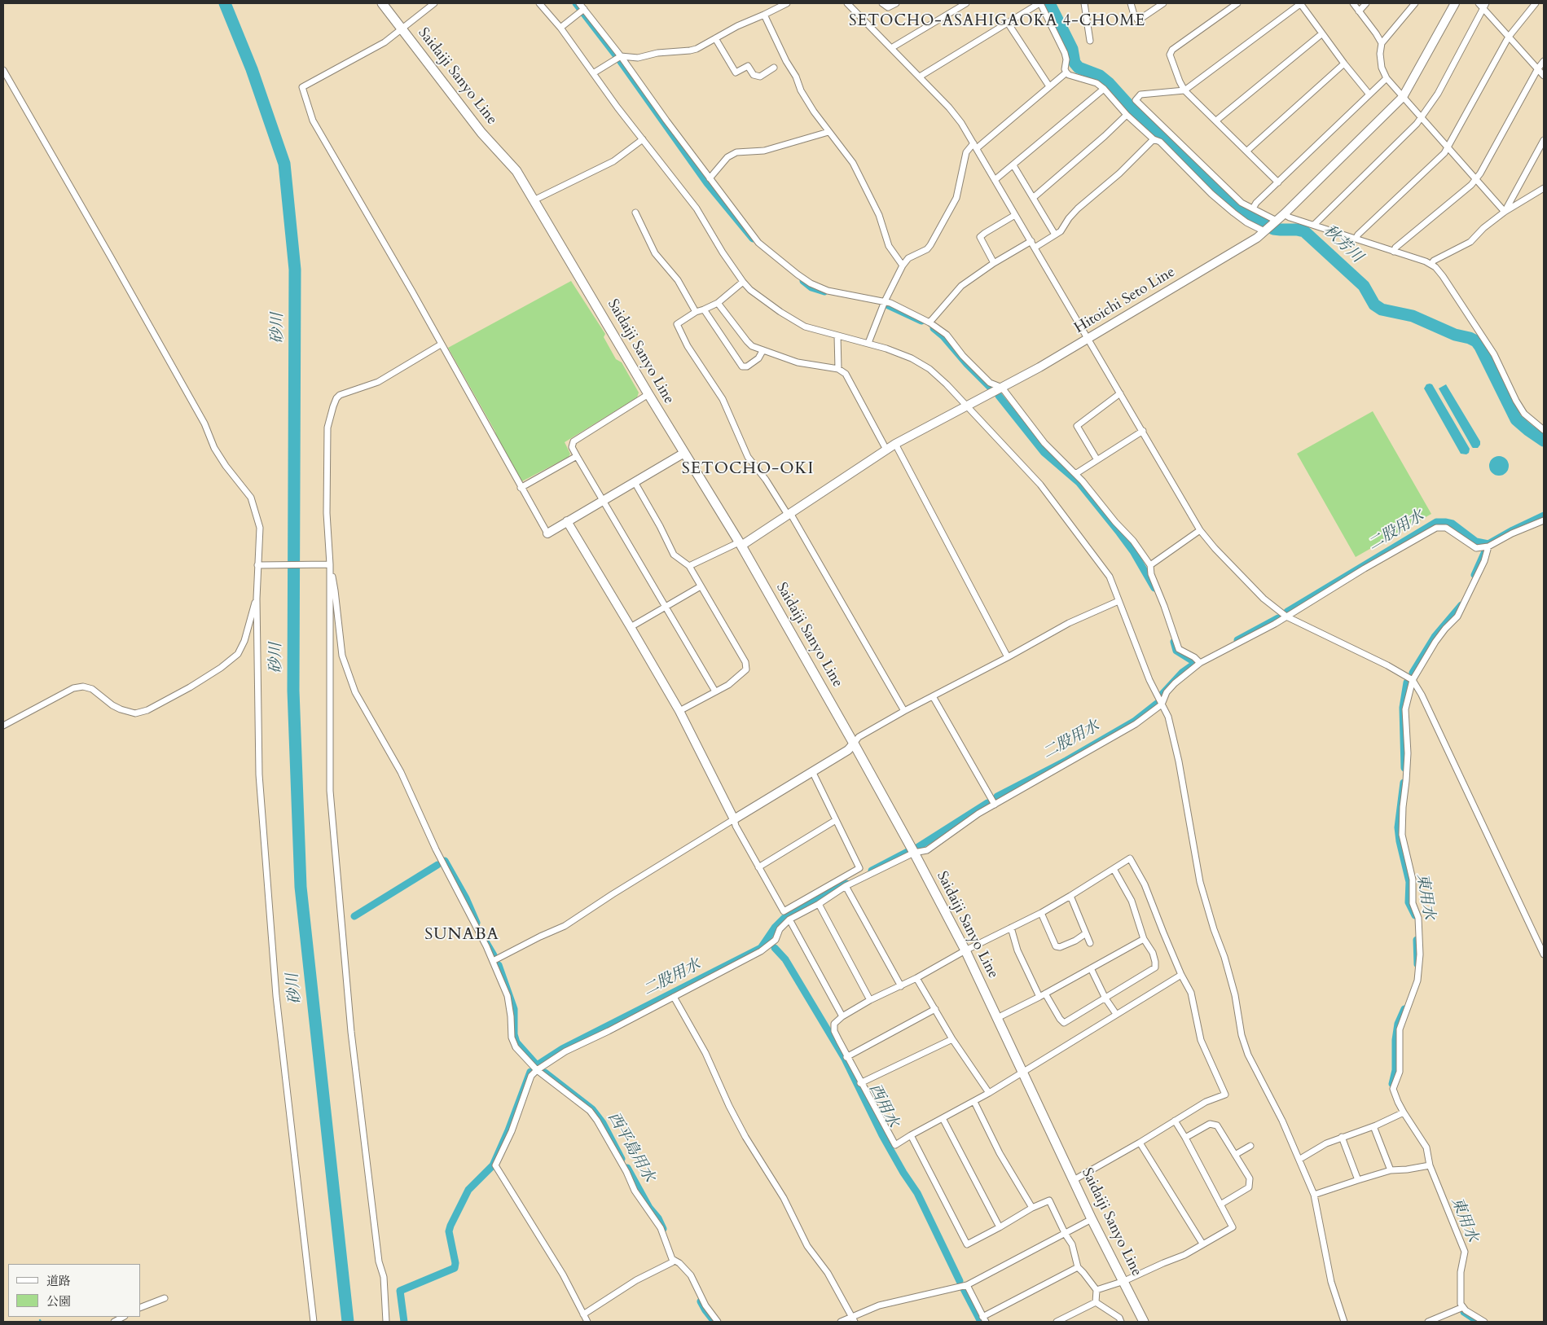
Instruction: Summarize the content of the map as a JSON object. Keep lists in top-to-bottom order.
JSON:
{
  "streets": {
    "main road": ["Saidaiji Sanyo Line", "Hitoichi Seto Line"]
  },
  "crossings": [
    ["Saidaiji Sanyo Line", "Hitoichi Seto Line"]
  ],
  "districts": ["SETOCHO-ASAHIGAOKA 4-CHOME", "SETOCHO-OKI", "SUNABA"],
  "water": [
    "秋芳川",
    "砂川",
    "二股用水",
    "東用水",
    "西用水",
    "西平島用水"
  ],
  "legend": ["道路", "公園"]
}
